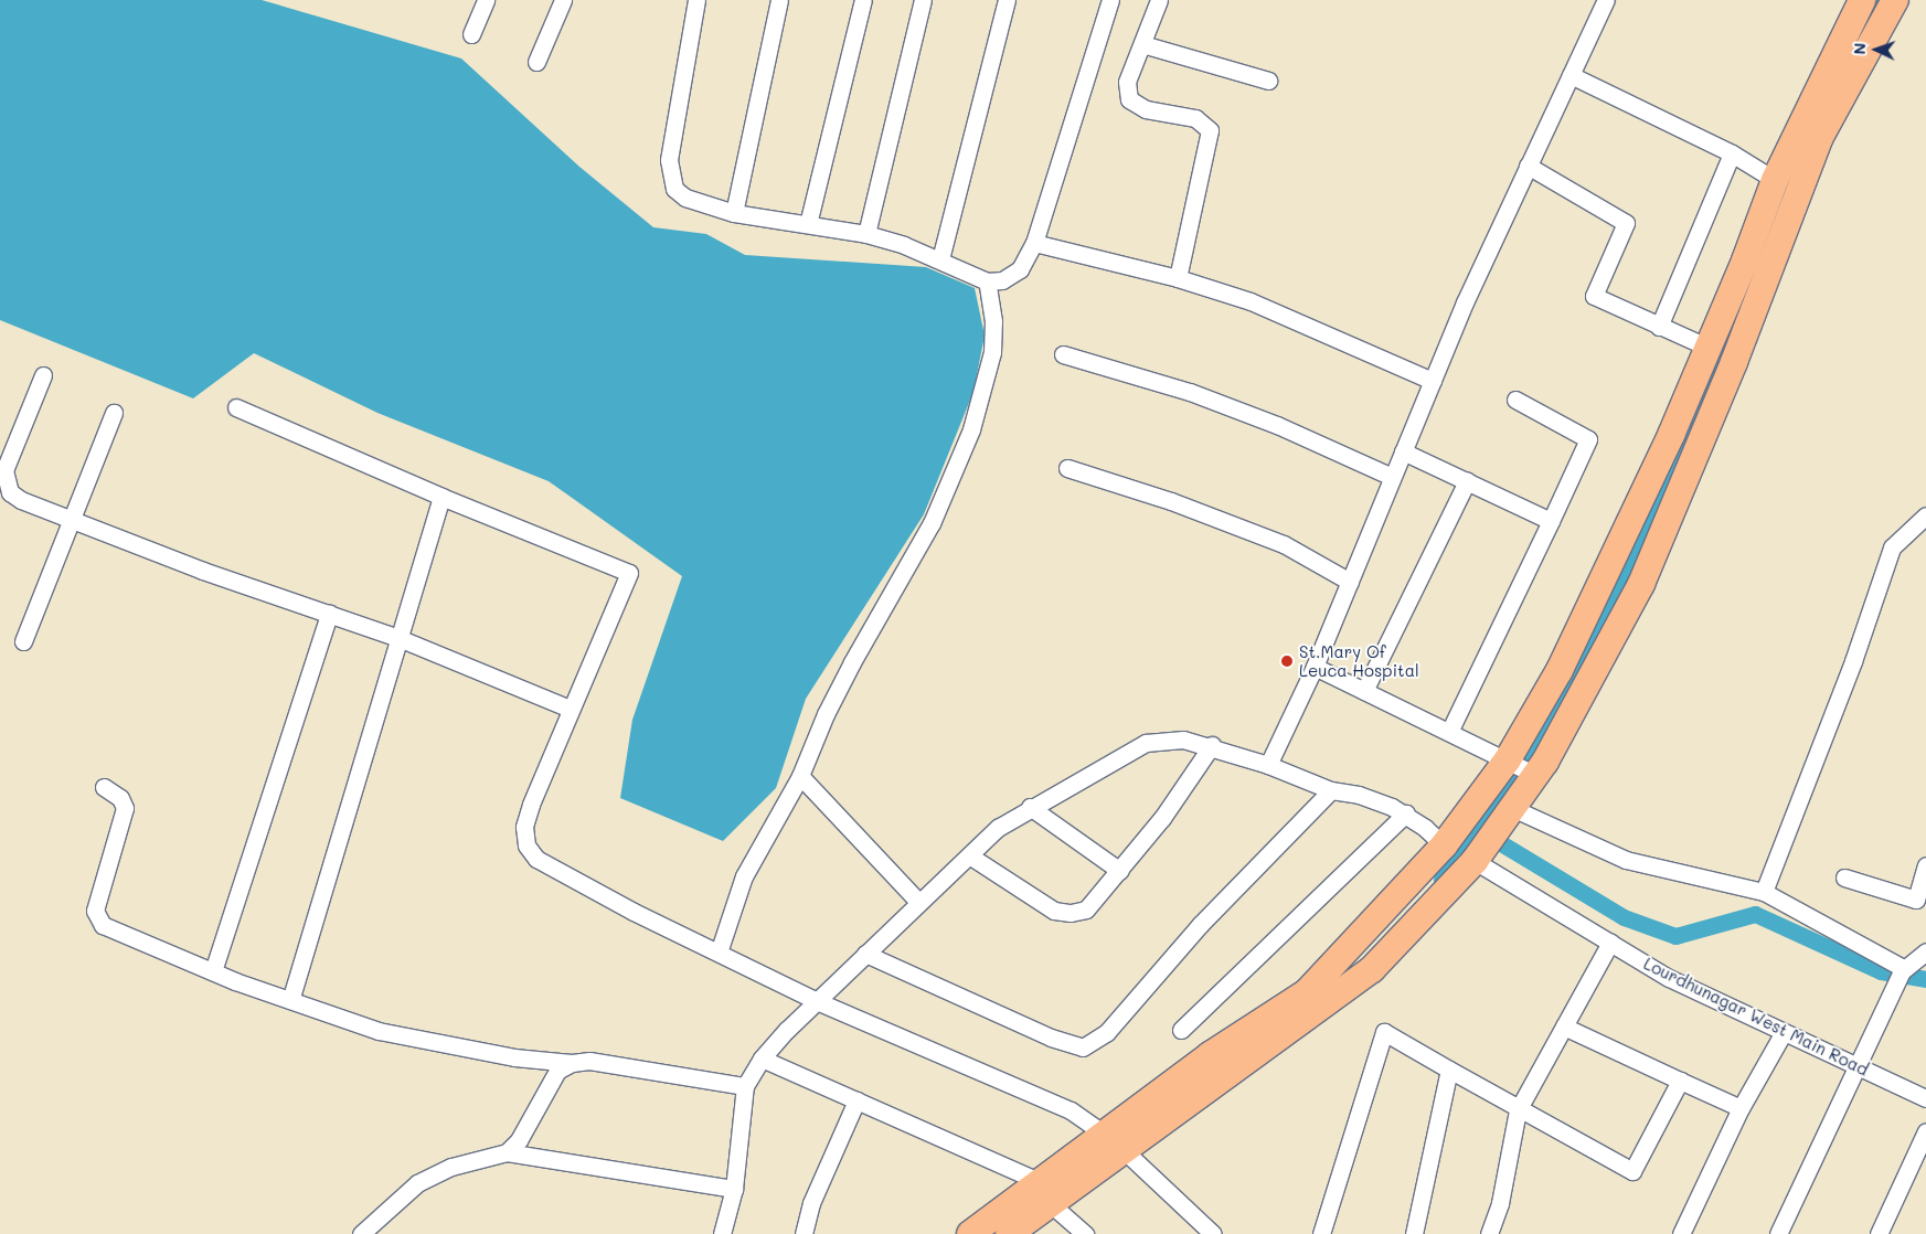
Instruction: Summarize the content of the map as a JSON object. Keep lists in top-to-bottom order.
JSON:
{
  "streets": {
    "street": ["Lourdhunagar West Main Road"]
  },
  "places": ["St.Mary Of Leuca Hospital"],
  "north": "left"
}
